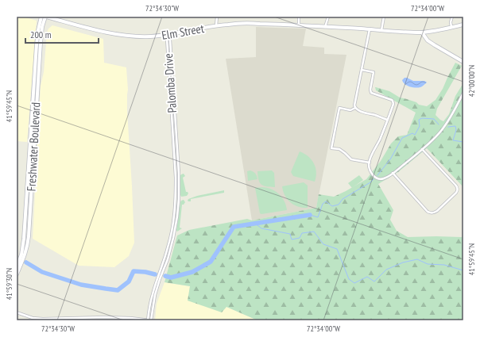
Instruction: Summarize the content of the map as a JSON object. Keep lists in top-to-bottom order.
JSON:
{
  "streets": {
    "street": ["Elm Street", "Palomba Drive", "Freshwater Boulevard"]
  },
  "crossings": [
    ["Elm Street", "Palomba Drive"],
    ["Elm Street", "Freshwater Boulevard"]
  ],
  "scale_bar": "200 m",
  "coordinates": [
    "72°34'30\"W",
    "72°34'00\"W",
    "42°00'00\"N",
    "41°59'45\"N",
    "41°59'30\"N"
  ]
}
